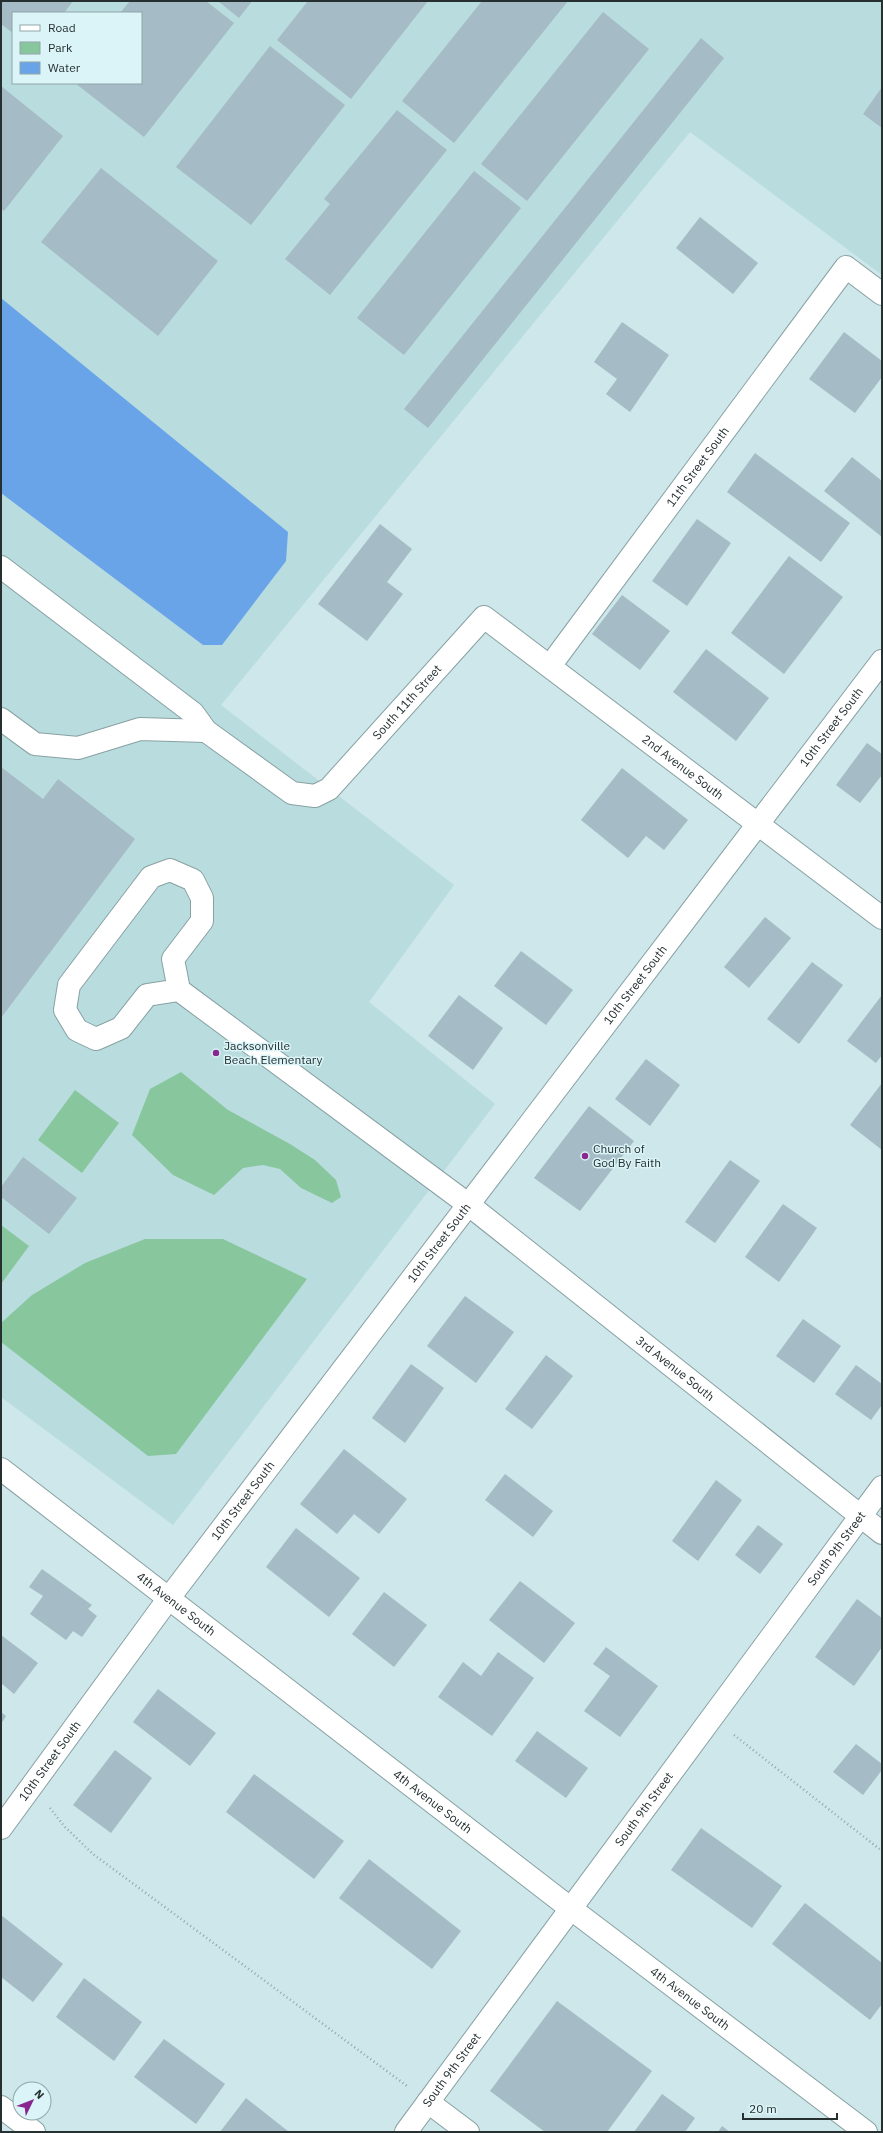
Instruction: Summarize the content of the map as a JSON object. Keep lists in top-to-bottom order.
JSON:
{
  "streets": {
    "street": [
      "11th Street South",
      "South 11th Street",
      "10th Street South",
      "2nd Avenue South",
      "3rd Avenue South",
      "South 9th Street",
      "4th Avenue South"
    ]
  },
  "crossings": [
    ["11th Street South", "2nd Avenue South"],
    ["South 11th Street", "2nd Avenue South"],
    ["10th Street South", "2nd Avenue South"],
    ["10th Street South", "3rd Avenue South"],
    ["10th Street South", "4th Avenue South"],
    ["3rd Avenue South", "South 9th Street"],
    ["South 9th Street", "4th Avenue South"]
  ],
  "places": ["Jacksonville Beach Elementary", "Church of God By Faith"],
  "legend": ["Road", "Park", "Water"],
  "scale_bar": "20 m",
  "north": "top right"
}
